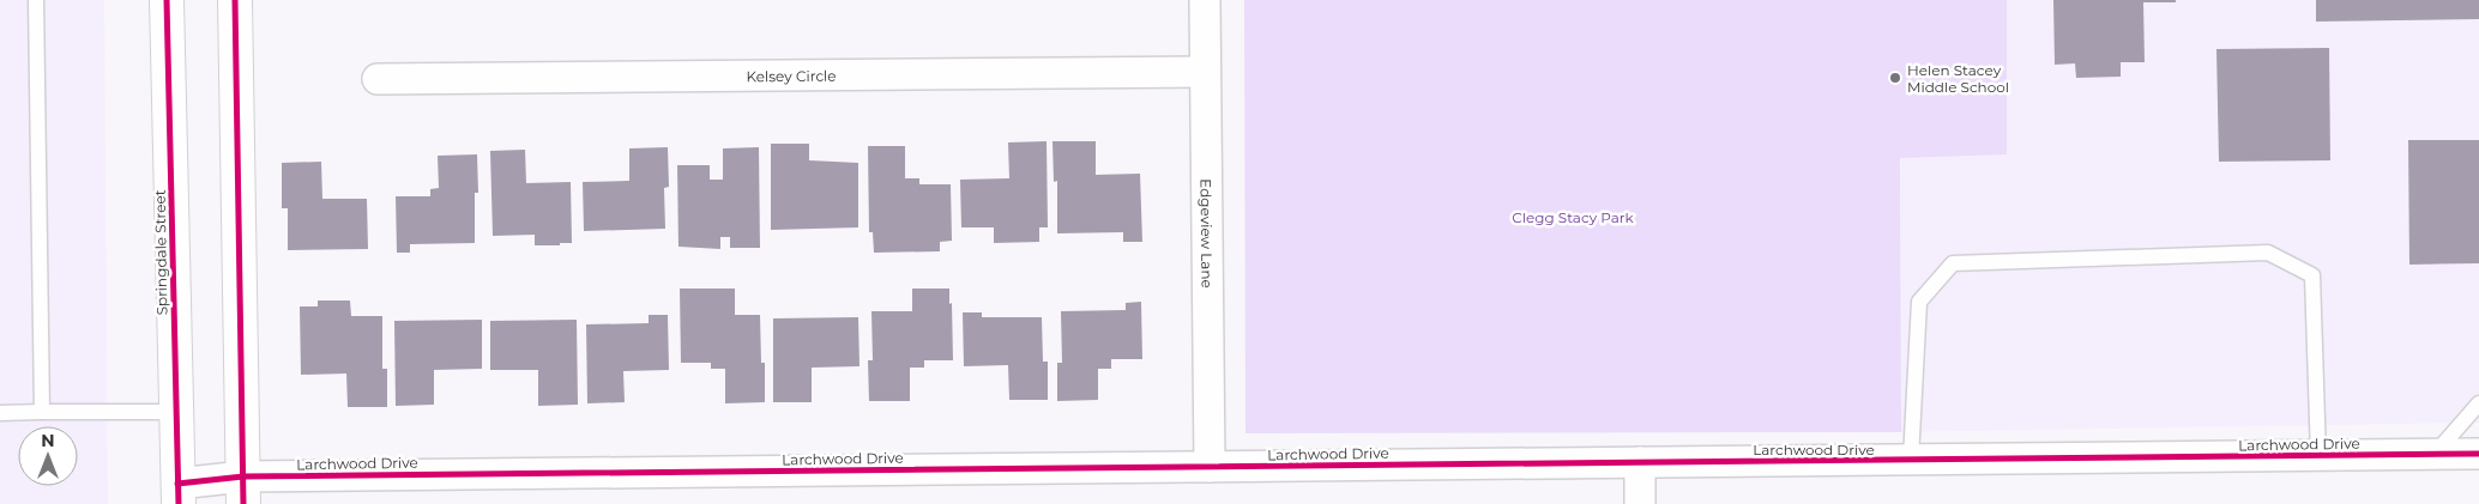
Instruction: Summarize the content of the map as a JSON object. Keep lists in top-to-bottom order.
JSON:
{
  "streets": {
    "main road": ["Springdale Street"],
    "street": ["Kelsey Circle", "Edgeview Lane", "Larchwood Drive"]
  },
  "crossings": [
    ["Kelsey Circle", "Edgeview Lane"],
    ["Edgeview Lane", "Larchwood Drive"],
    ["Springdale Street", "Larchwood Drive"]
  ],
  "parks": ["Clegg Stacy Park"],
  "places": ["Helen Stacey Middle School"],
  "north": "top"
}
